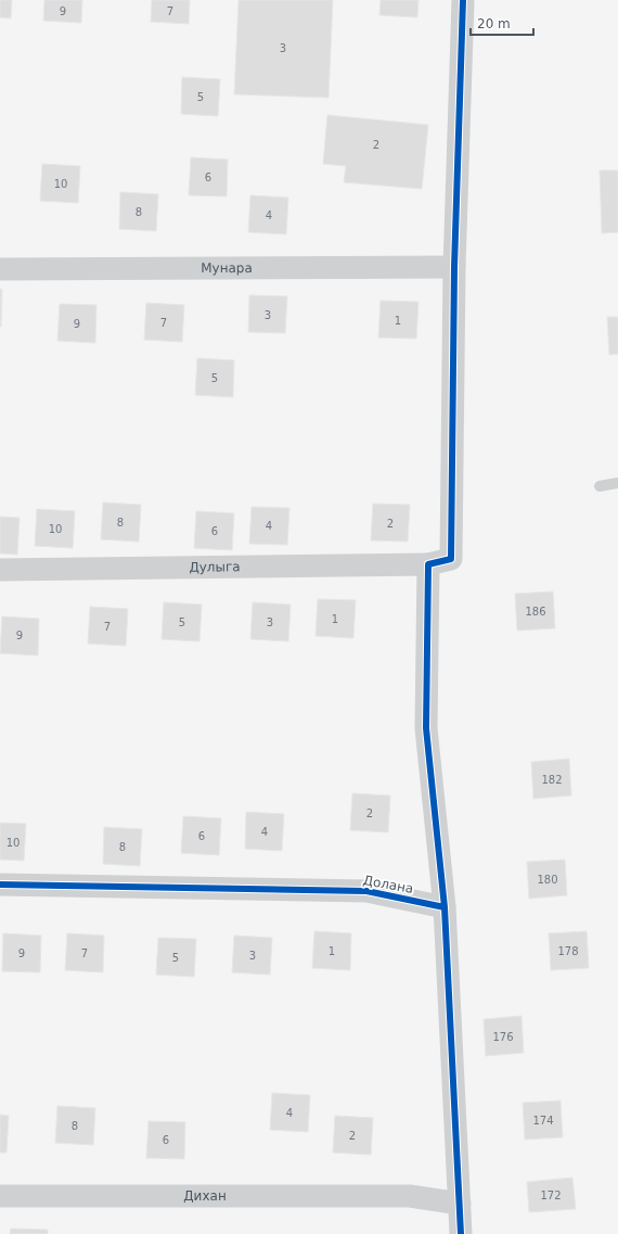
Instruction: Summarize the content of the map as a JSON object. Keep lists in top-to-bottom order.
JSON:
{
  "streets": {
    "street": [
      "Мунара",
      "Дулыга",
      "Долана",
      "Дихан"
    ]
  },
  "crossings": [
    ["Мунара", "Дулыга"]
  ],
  "house_numbers": [
    "9",
    "7",
    "3",
    "5",
    "2",
    "6",
    "10",
    "8",
    "4",
    "3",
    "1",
    "7",
    "9",
    "5",
    "8",
    "2",
    "4",
    "10",
    "6",
    "186",
    "1",
    "5",
    "3",
    "7",
    "9",
    "182",
    "2",
    "4",
    "6",
    "10",
    "8",
    "180",
    "1",
    "178",
    "9",
    "7",
    "3",
    "5",
    "176",
    "4",
    "174",
    "8",
    "2",
    "6",
    "172"
  ],
  "scale_bar": "20 m"
}
